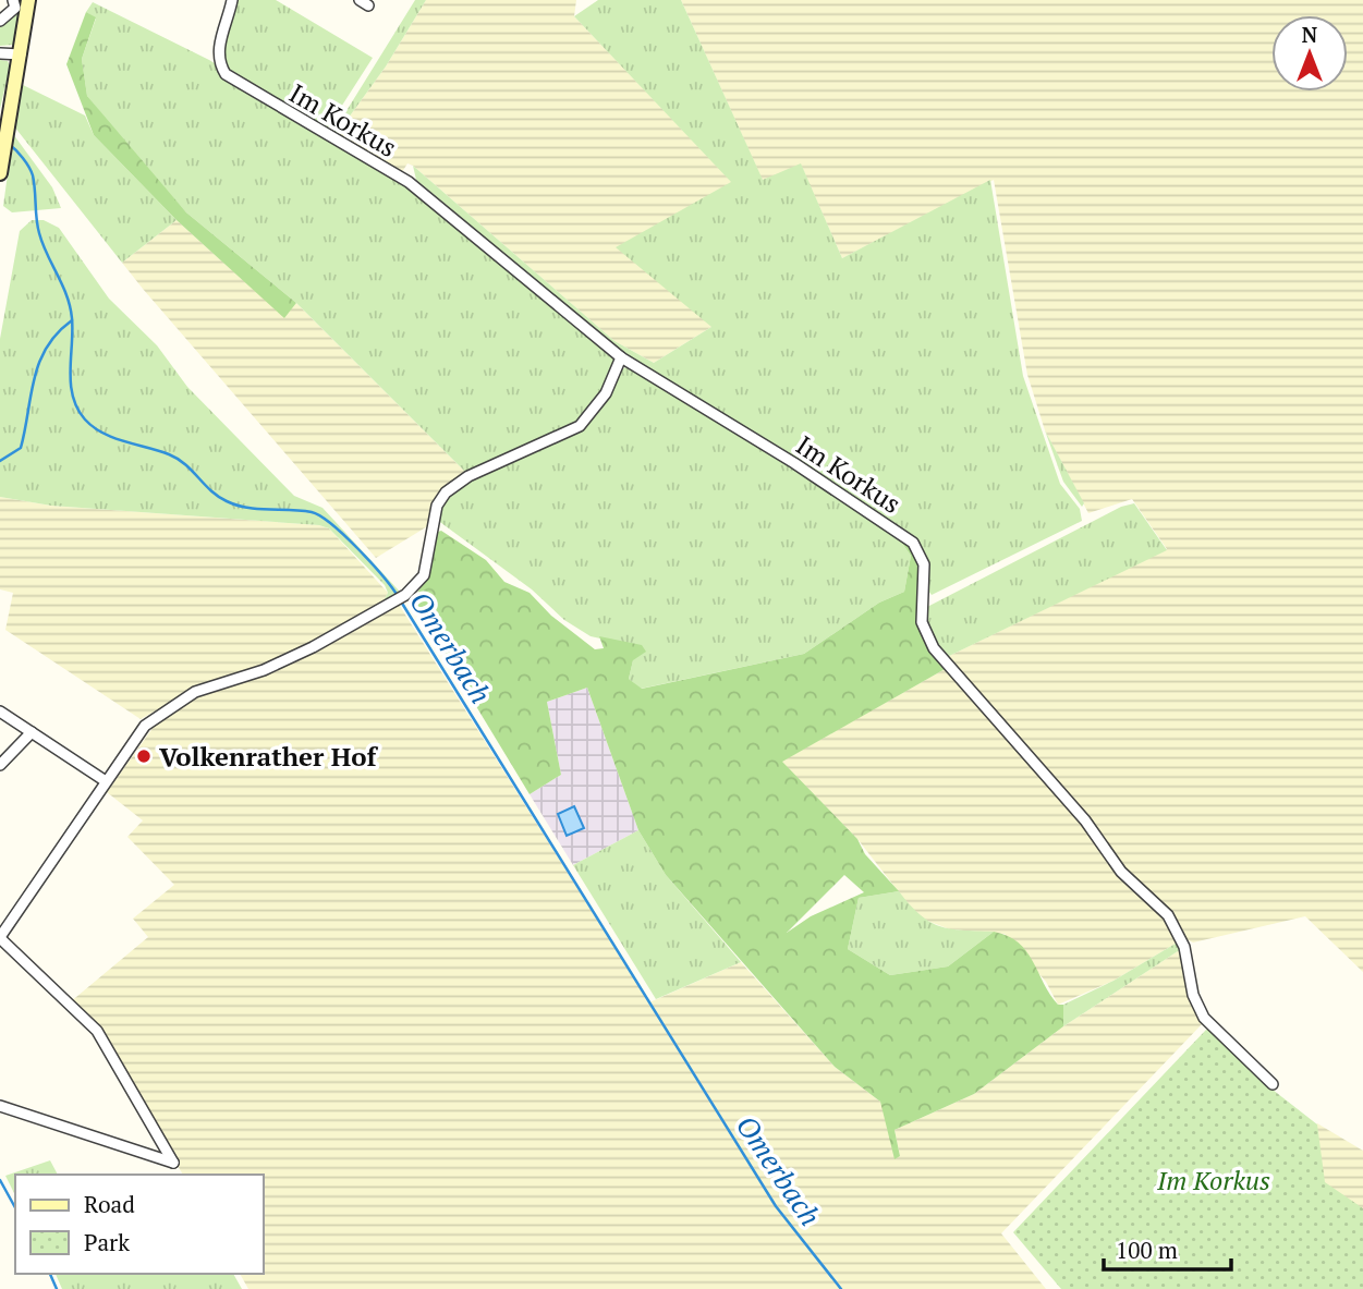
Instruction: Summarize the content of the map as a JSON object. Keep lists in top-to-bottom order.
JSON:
{
  "streets": {
    "street": ["Im Korkus"]
  },
  "water": ["Omerbach"],
  "parks": ["Im Korkus"],
  "places": ["Volkenrather Hof"],
  "legend": ["Road", "Park"],
  "scale_bar": "100 m",
  "north": "top"
}
